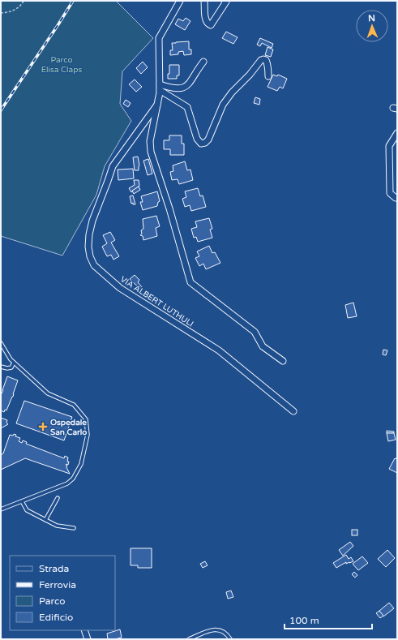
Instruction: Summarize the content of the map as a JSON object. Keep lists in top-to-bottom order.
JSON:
{
  "streets": {
    "street": ["VIA ALBERT LUTHULI"]
  },
  "parks": ["Parco Elisa Claps"],
  "places": {
    "health": ["Ospedale San Carlo"]
  },
  "legend": [
    "Strada",
    "Ferrovia",
    "Parco",
    "Edificio"
  ],
  "scale_bar": "100 m",
  "north": "top"
}
